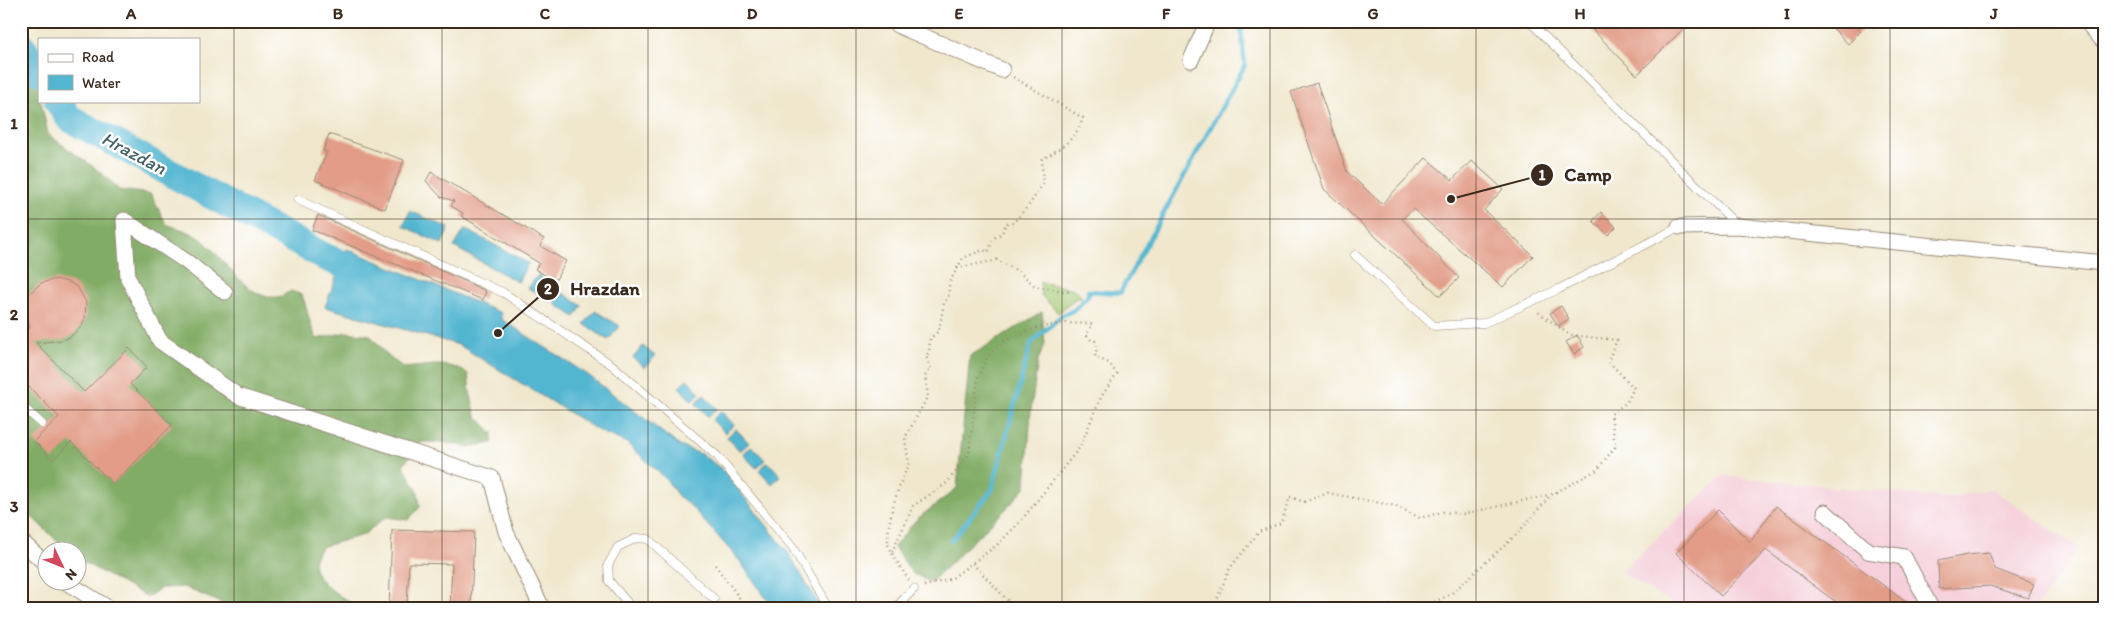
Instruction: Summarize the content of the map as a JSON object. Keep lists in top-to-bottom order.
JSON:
{
  "water": ["Hrazdan"],
  "places": ["Camp", "Hrazdan"],
  "legend": ["Road", "Water"],
  "north": "bottom right",
  "grid": {
    "columns": [
      "A",
      "B",
      "C",
      "D",
      "E",
      "F",
      "G",
      "H",
      "I",
      "J"
    ],
    "rows": ["1", "2", "3"]
  }
}
